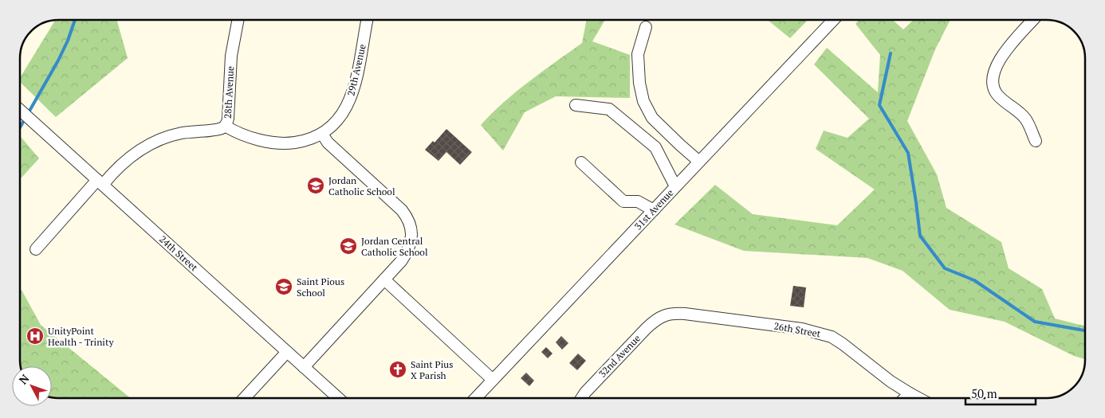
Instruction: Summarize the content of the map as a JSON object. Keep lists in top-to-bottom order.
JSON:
{
  "streets": {
    "street": [
      "29th Avenue",
      "28th Avenue",
      "31st Avenue",
      "24th Street",
      "26th Street",
      "32nd Avenue"
    ]
  },
  "crossings": [
    ["29th Avenue", "28th Avenue"],
    ["28th Avenue", "24th Street"],
    ["26th Street", "32nd Avenue"]
  ],
  "places": {
    "school or university": ["Jordan Catholic School", "Jordan Central Catholic School", "Saint Pious School"],
    "hospital": ["UnityPoint Health - Trinity"],
    "church": ["Saint Pius X Parish"]
  },
  "scale_bar": "50 m",
  "north": "top left"
}
